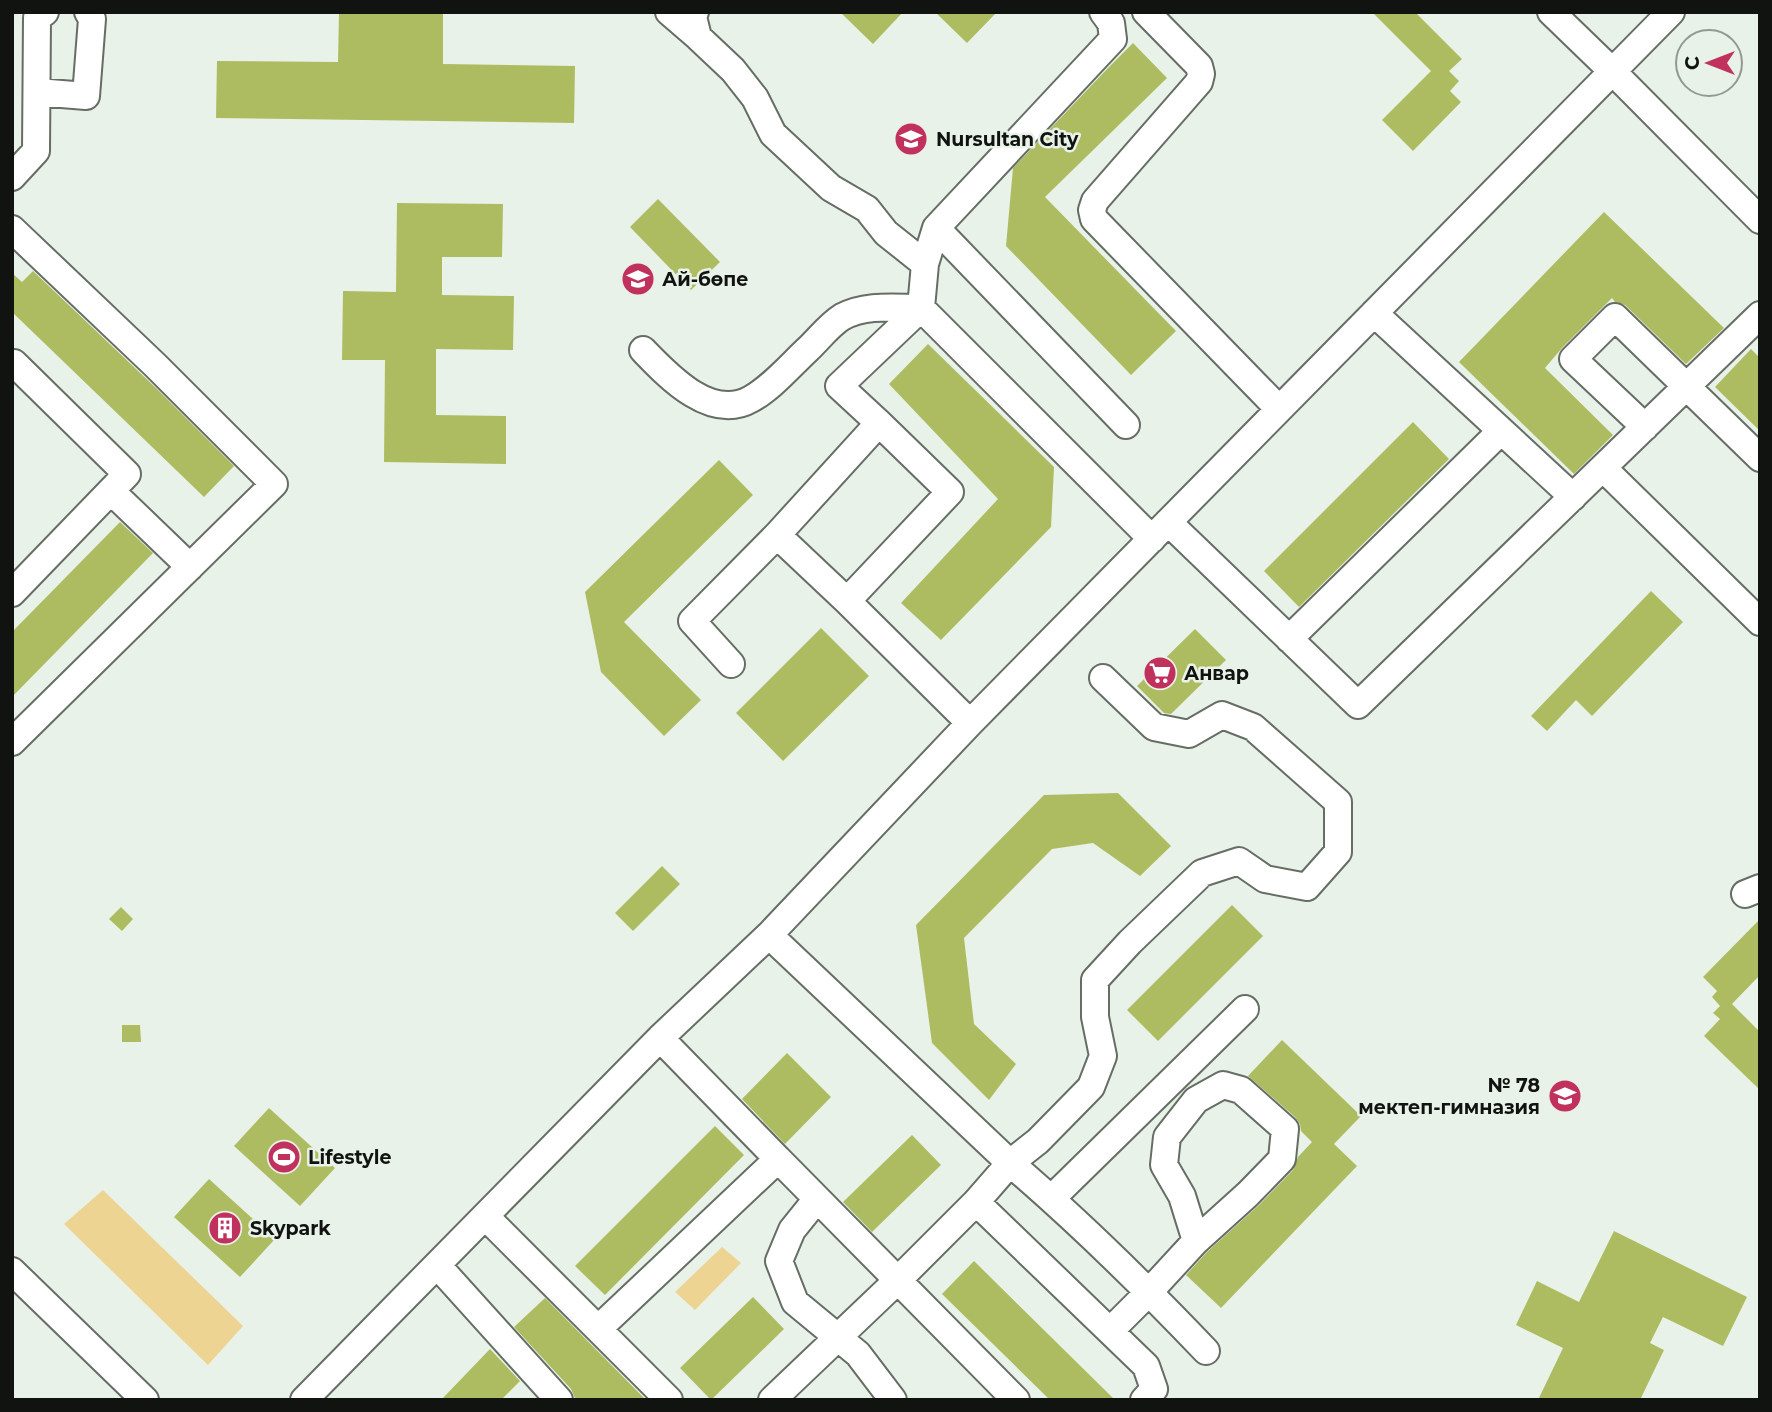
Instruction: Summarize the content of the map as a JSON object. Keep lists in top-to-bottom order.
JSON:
{
  "places": {
    "school or university": ["Nursultan City", "Ай-бөпе", "№ 78 мектеп-гимназия"],
    "supermarket": ["Анвар"],
    "sports": ["Lifestyle"],
    "building": ["Skypark"]
  },
  "north": "left"
}
